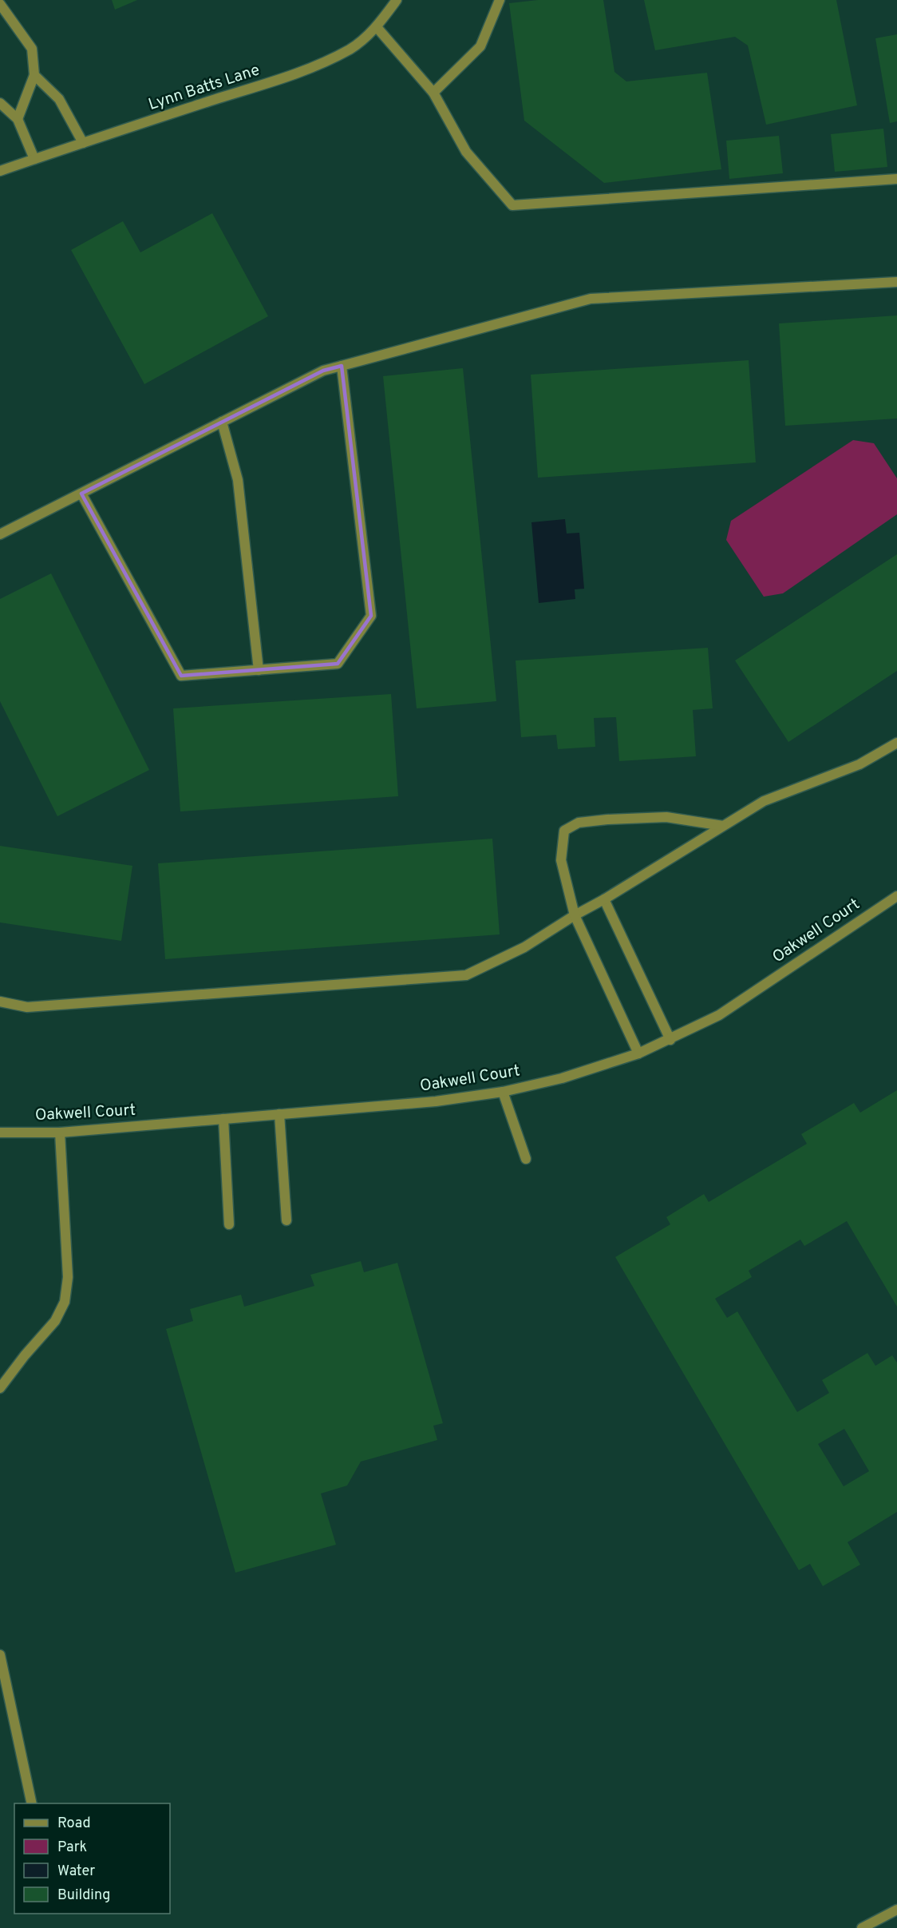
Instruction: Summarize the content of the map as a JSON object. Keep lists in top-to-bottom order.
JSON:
{
  "streets": {
    "street": ["Lynn Batts Lane", "Oakwell Court"]
  },
  "legend": [
    "Road",
    "Park",
    "Water",
    "Building"
  ]
}
